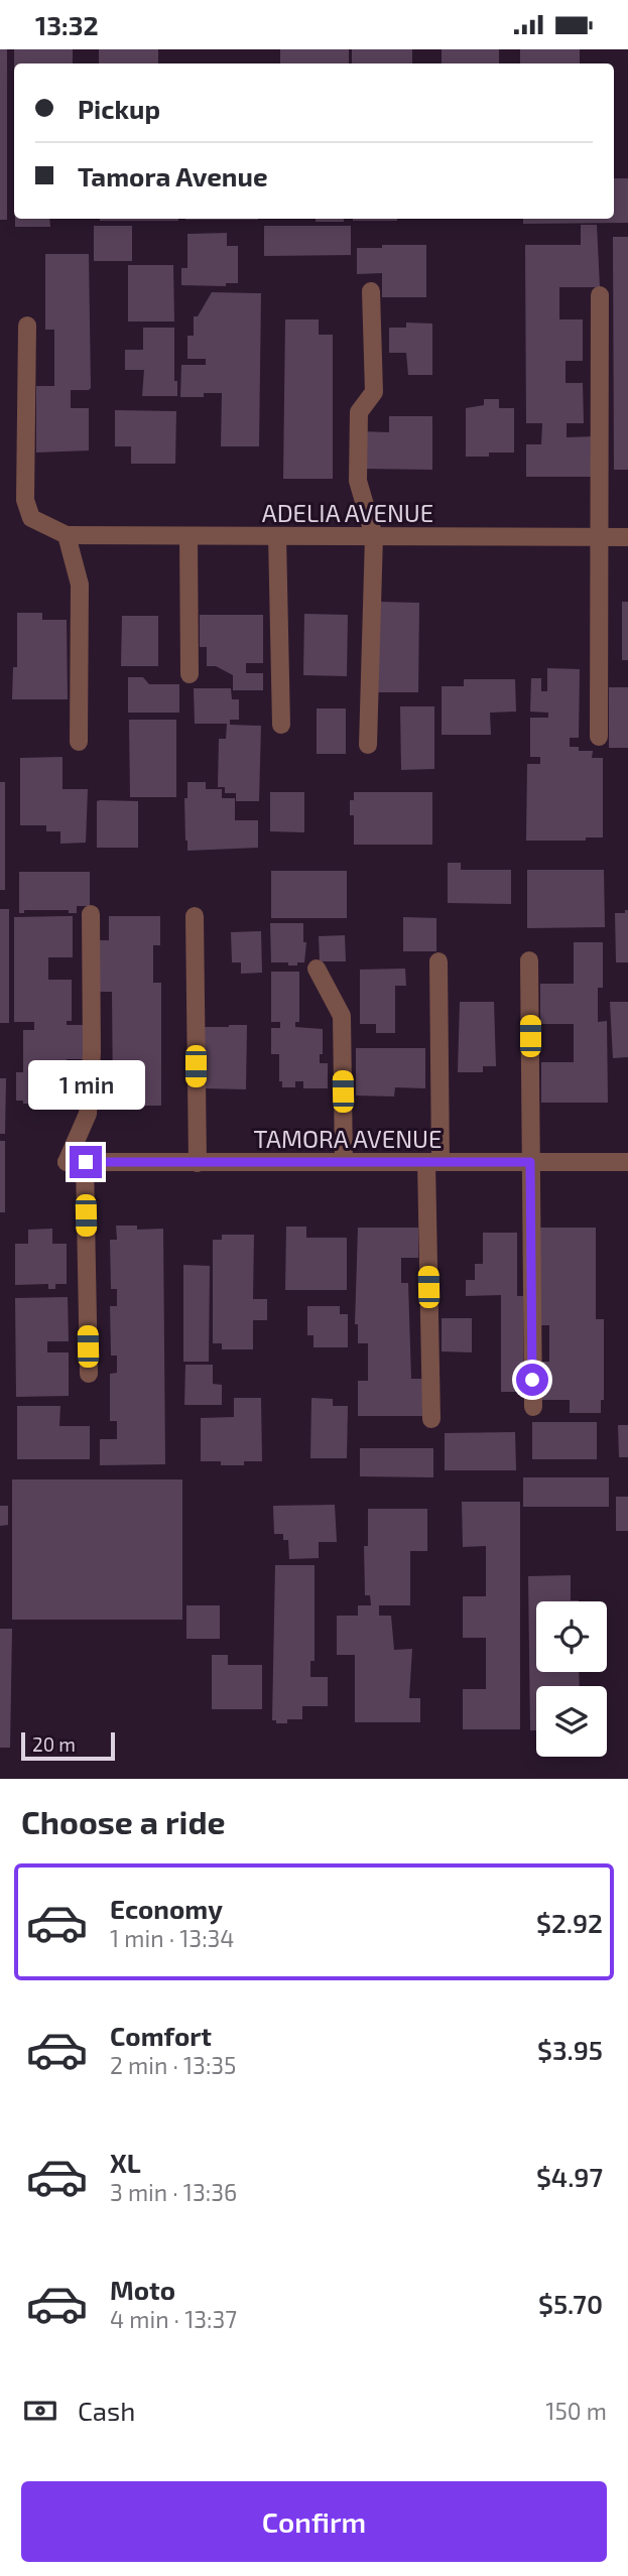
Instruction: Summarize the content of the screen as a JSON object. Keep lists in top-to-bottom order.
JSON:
{
  "streets": {
    "street": ["ADELIA AVENUE", "TAMORA AVENUE"]
  },
  "scale_bar": "20 m",
  "page": {
    "status": "13:32",
    "banner": ["Pickup", "Tamora Avenue"],
    "bubble": "1 min",
    "scale": "20 m",
    "heading": "Choose a ride",
    "list": [
      {
        "name": "Economy",
        "note": "1 min · 13:34",
        "value": "$2.92"
      },
      {
        "name": "Comfort",
        "note": "2 min · 13:35",
        "value": "$3.95"
      },
      {
        "name": "XL",
        "note": "3 min · 13:36",
        "value": "$4.97"
      },
      {
        "name": "Moto",
        "note": "4 min · 13:37",
        "value": "$5.70"
      }
    ],
    "pay": ["Cash", "150 m"],
    "buttons": "Confirm"
  }
}
